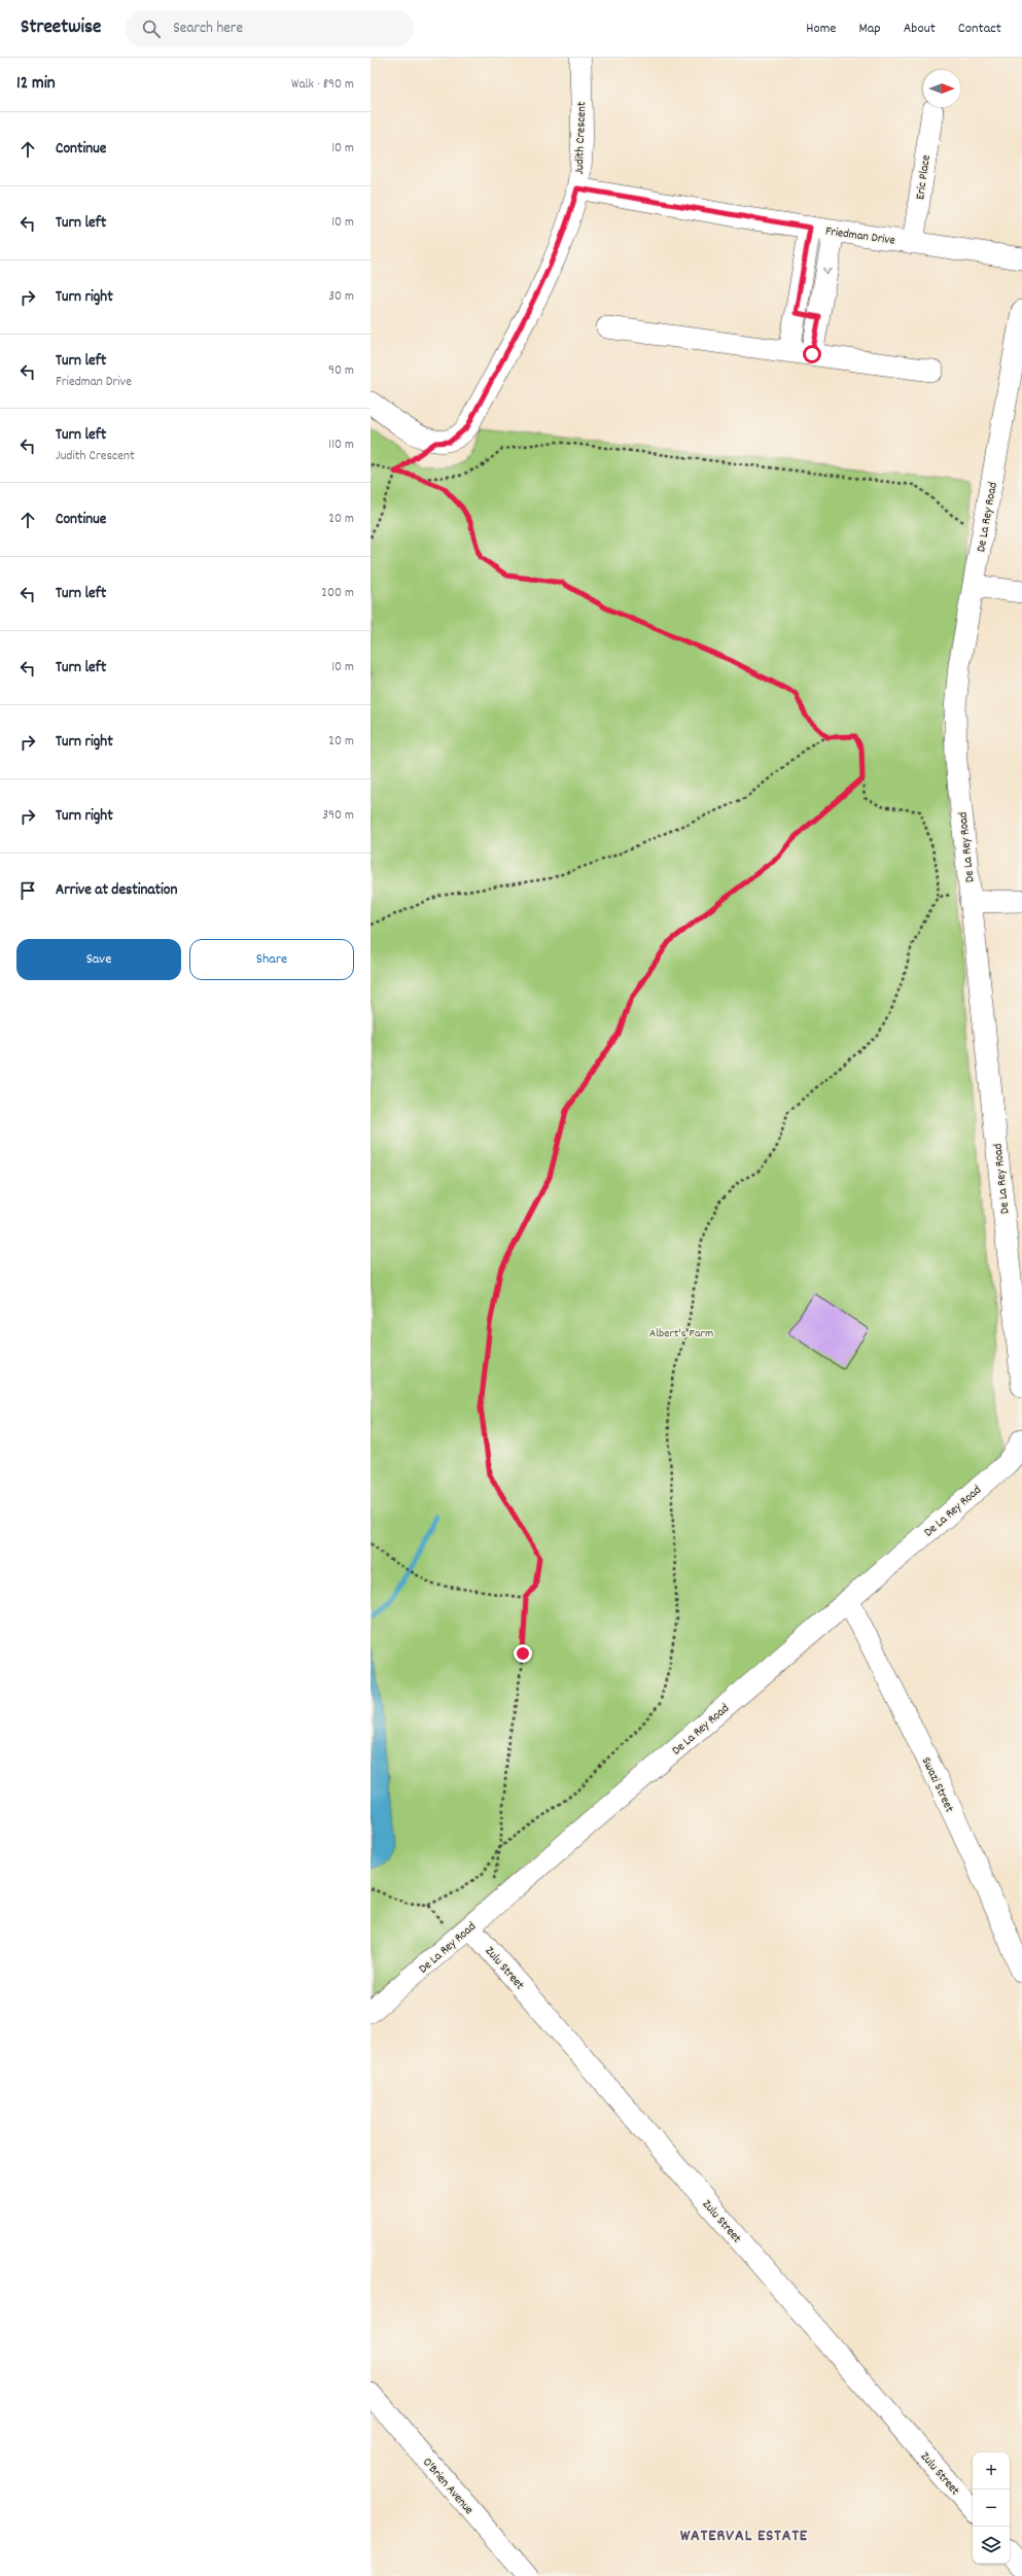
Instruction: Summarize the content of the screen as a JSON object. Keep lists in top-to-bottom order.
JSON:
{
  "streets": {
    "street": [
      "Judith Crescent",
      "Eric Place",
      "Friedman Drive",
      "De La Rey Road",
      "Swazi Street",
      "Zulu Street",
      "O'Brien Avenue"
    ]
  },
  "crossings": [
    ["Judith Crescent", "Friedman Drive"],
    ["Eric Place", "Friedman Drive"],
    ["De La Rey Road", "Swazi Street"],
    ["De La Rey Road", "Zulu Street"]
  ],
  "districts": ["WATERVAL ESTATE"],
  "parks": ["Albert's Farm"],
  "north": "right",
  "page": {
    "header": "Streetwise",
    "search": "Search here",
    "nav": [
      "Home",
      "Map",
      "About",
      "Contact"
    ],
    "heading": ["12 min", "Walk · 890 m"],
    "list": [
      ["Continue", "10 m"],
      ["Turn left", "10 m"],
      ["Turn right", "30 m"],
      ["Turn left", "Friedman Drive", "90 m"],
      ["Turn left", "Judith Crescent", "110 m"],
      ["Continue", "20 m"],
      ["Turn left", "200 m"],
      ["Turn left", "10 m"],
      ["Turn right", "20 m"],
      ["Turn right", "390 m"],
      "Arrive at destination"
    ],
    "buttons": ["Save", "Share"],
    "map_buttons": ["+", "−"]
  }
}
